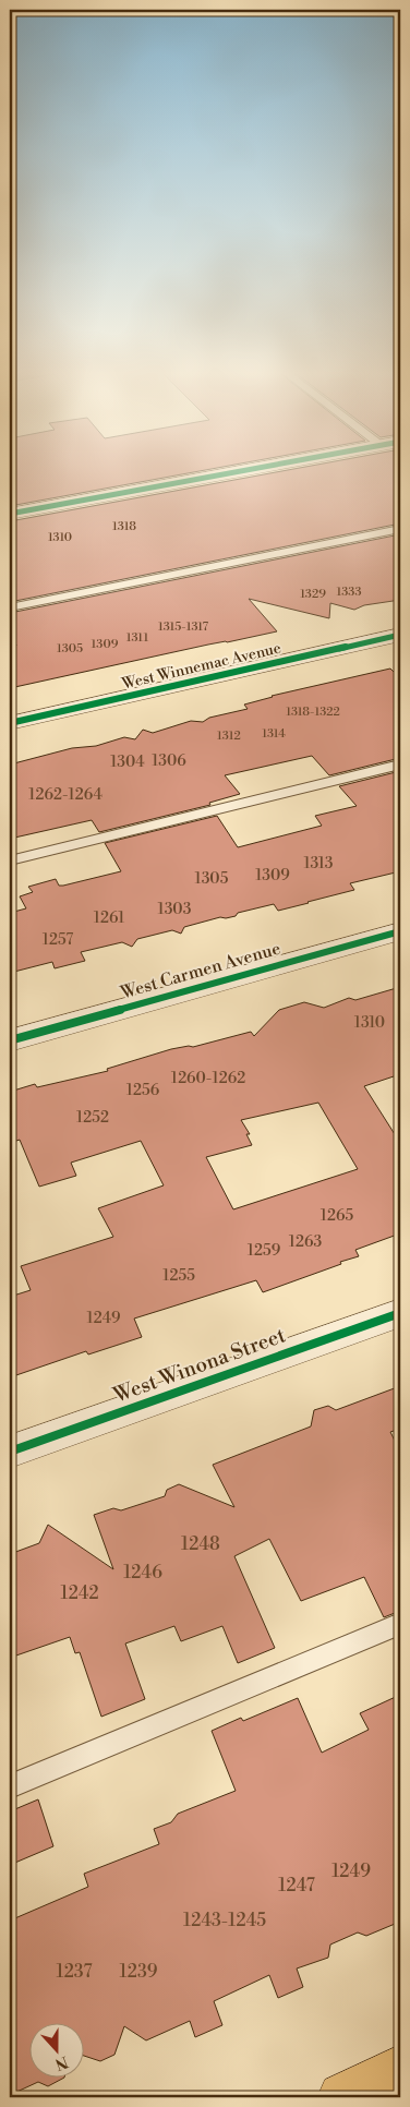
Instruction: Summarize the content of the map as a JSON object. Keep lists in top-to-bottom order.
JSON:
{
  "streets": {
    "street": ["West Winnemac Avenue", "West Carmen Avenue", "West Winona Street"]
  },
  "house_numbers": [
    "1318",
    "1310",
    "1333",
    "1329",
    "1315-1317",
    "1311",
    "1309",
    "1305",
    "1318-1322",
    "1314",
    "1312",
    "1306",
    "1304",
    "1262-1264",
    "1313",
    "1309",
    "1305",
    "1303",
    "1261",
    "1257",
    "1310",
    "1260-1262",
    "1256",
    "1252",
    "1265",
    "1263",
    "1259",
    "1255",
    "1249",
    "1248",
    "1246",
    "1242",
    "1249",
    "1247",
    "1243-1245",
    "1237",
    "1239"
  ],
  "north": "bottom"
}
